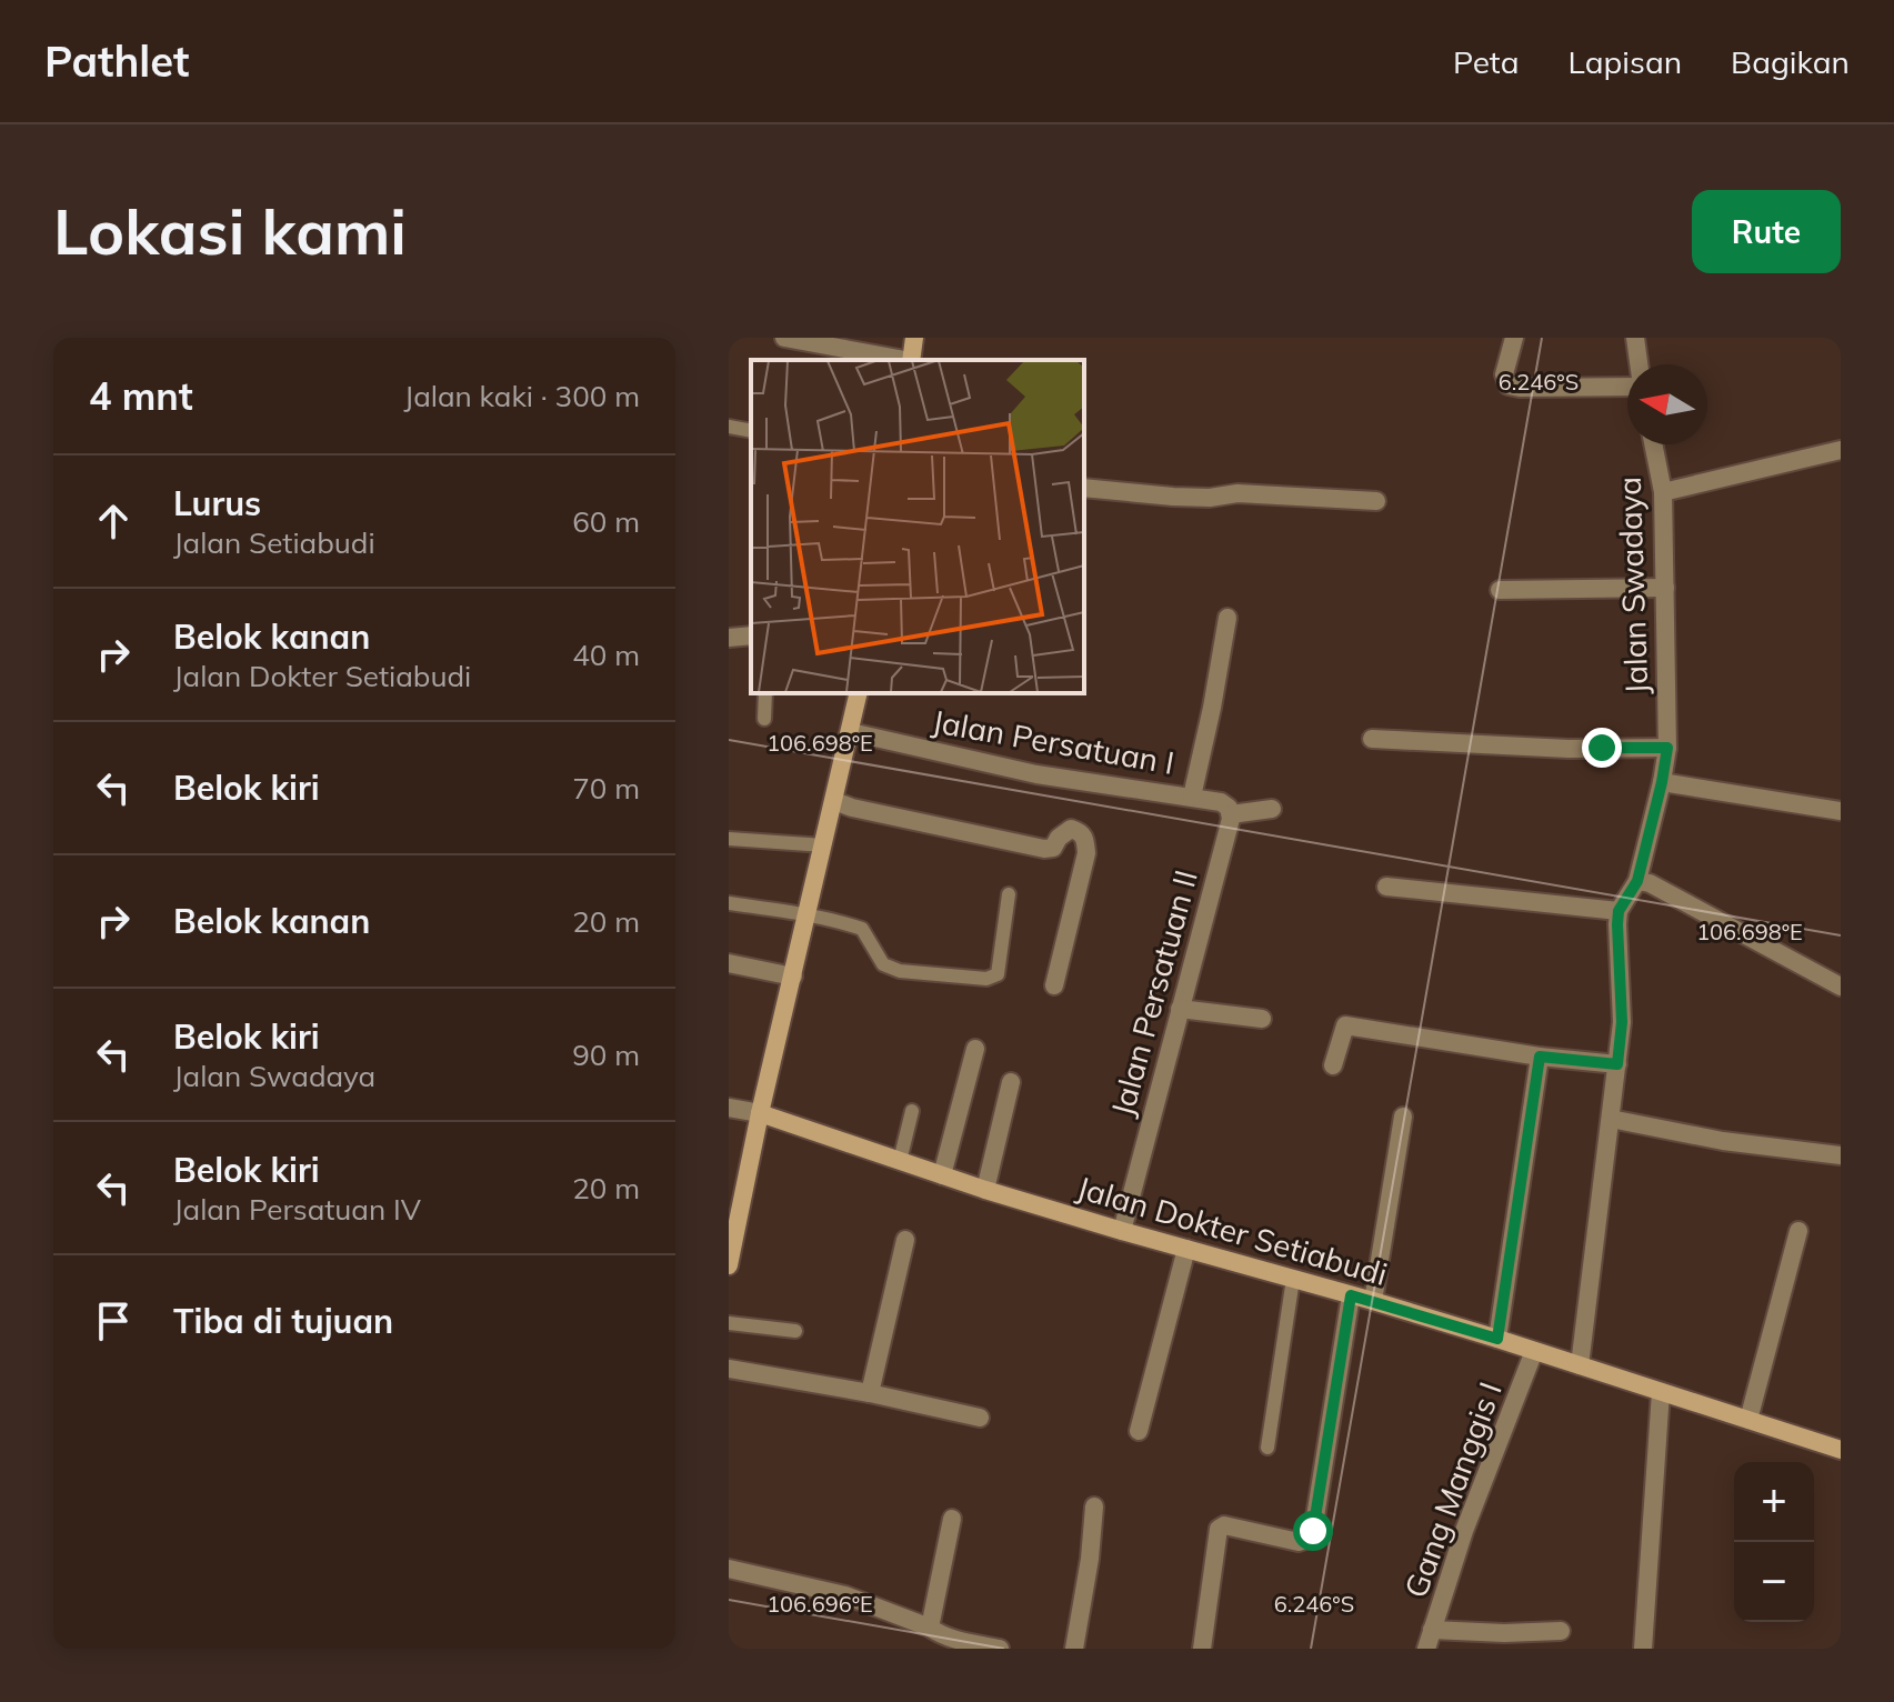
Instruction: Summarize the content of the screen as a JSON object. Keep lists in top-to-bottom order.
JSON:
{
  "streets": {
    "street": [
      "Jalan Swadaya",
      "Jalan Persatuan I",
      "Jalan Persatuan II",
      "Jalan Dokter Setiabudi",
      "Gang Manggis I"
    ]
  },
  "crossings": [
    ["Jalan Persatuan II", "Jalan Dokter Setiabudi"],
    ["Jalan Dokter Setiabudi", "Gang Manggis I"]
  ],
  "north": "left",
  "page": {
    "header": "Pathlet",
    "nav": ["Peta", "Lapisan", "Bagikan"],
    "buttons": "Rute",
    "title": "Lokasi kami",
    "heading": ["4 mnt", "Jalan kaki · 300 m"],
    "list": [
      ["Lurus", "Jalan Setiabudi", "60 m"],
      ["Belok kanan", "Jalan Dokter Setiabudi", "40 m"],
      ["Belok kiri", "70 m"],
      ["Belok kanan", "20 m"],
      ["Belok kiri", "Jalan Swadaya", "90 m"],
      ["Belok kiri", "Jalan Persatuan IV", "20 m"],
      "Tiba di tujuan"
    ],
    "map_buttons": ["+", "−"]
  },
  "coordinates": ["6.246°S", "106.698°E", "106.696°E"]
}
